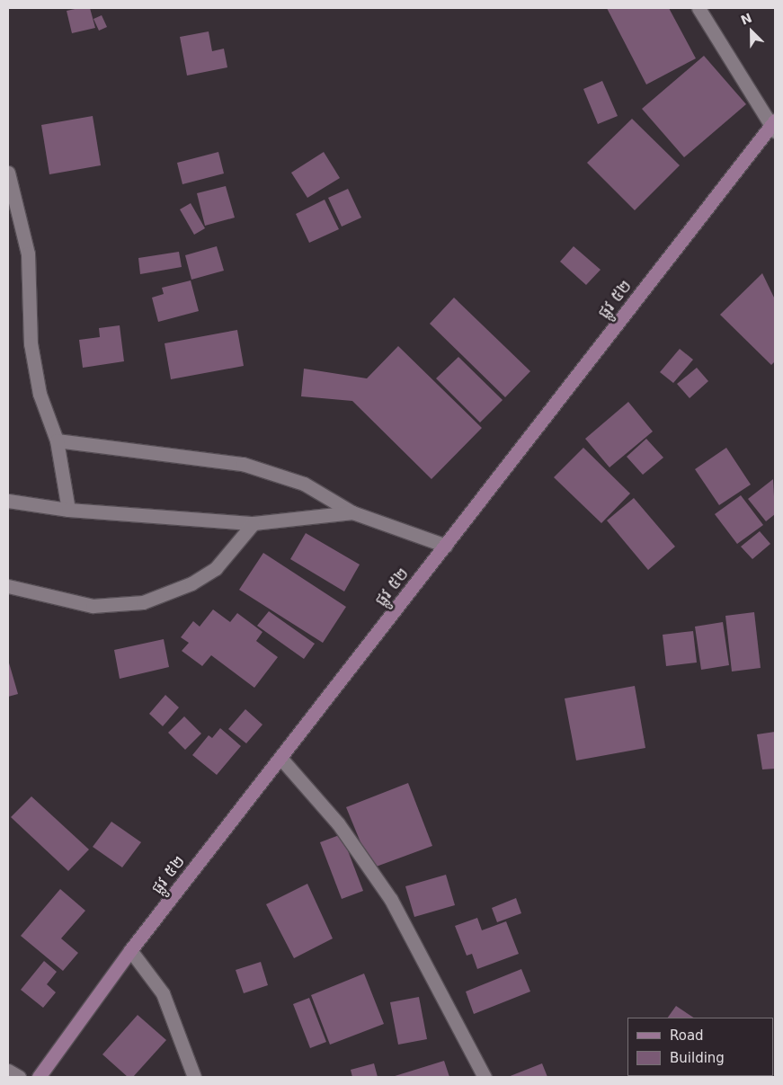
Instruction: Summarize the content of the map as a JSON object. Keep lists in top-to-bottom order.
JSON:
{
  "streets": {
    "street": ["ផ្លូវ ៥២"]
  },
  "legend": ["Road", "Building"],
  "north": "top left"
}
